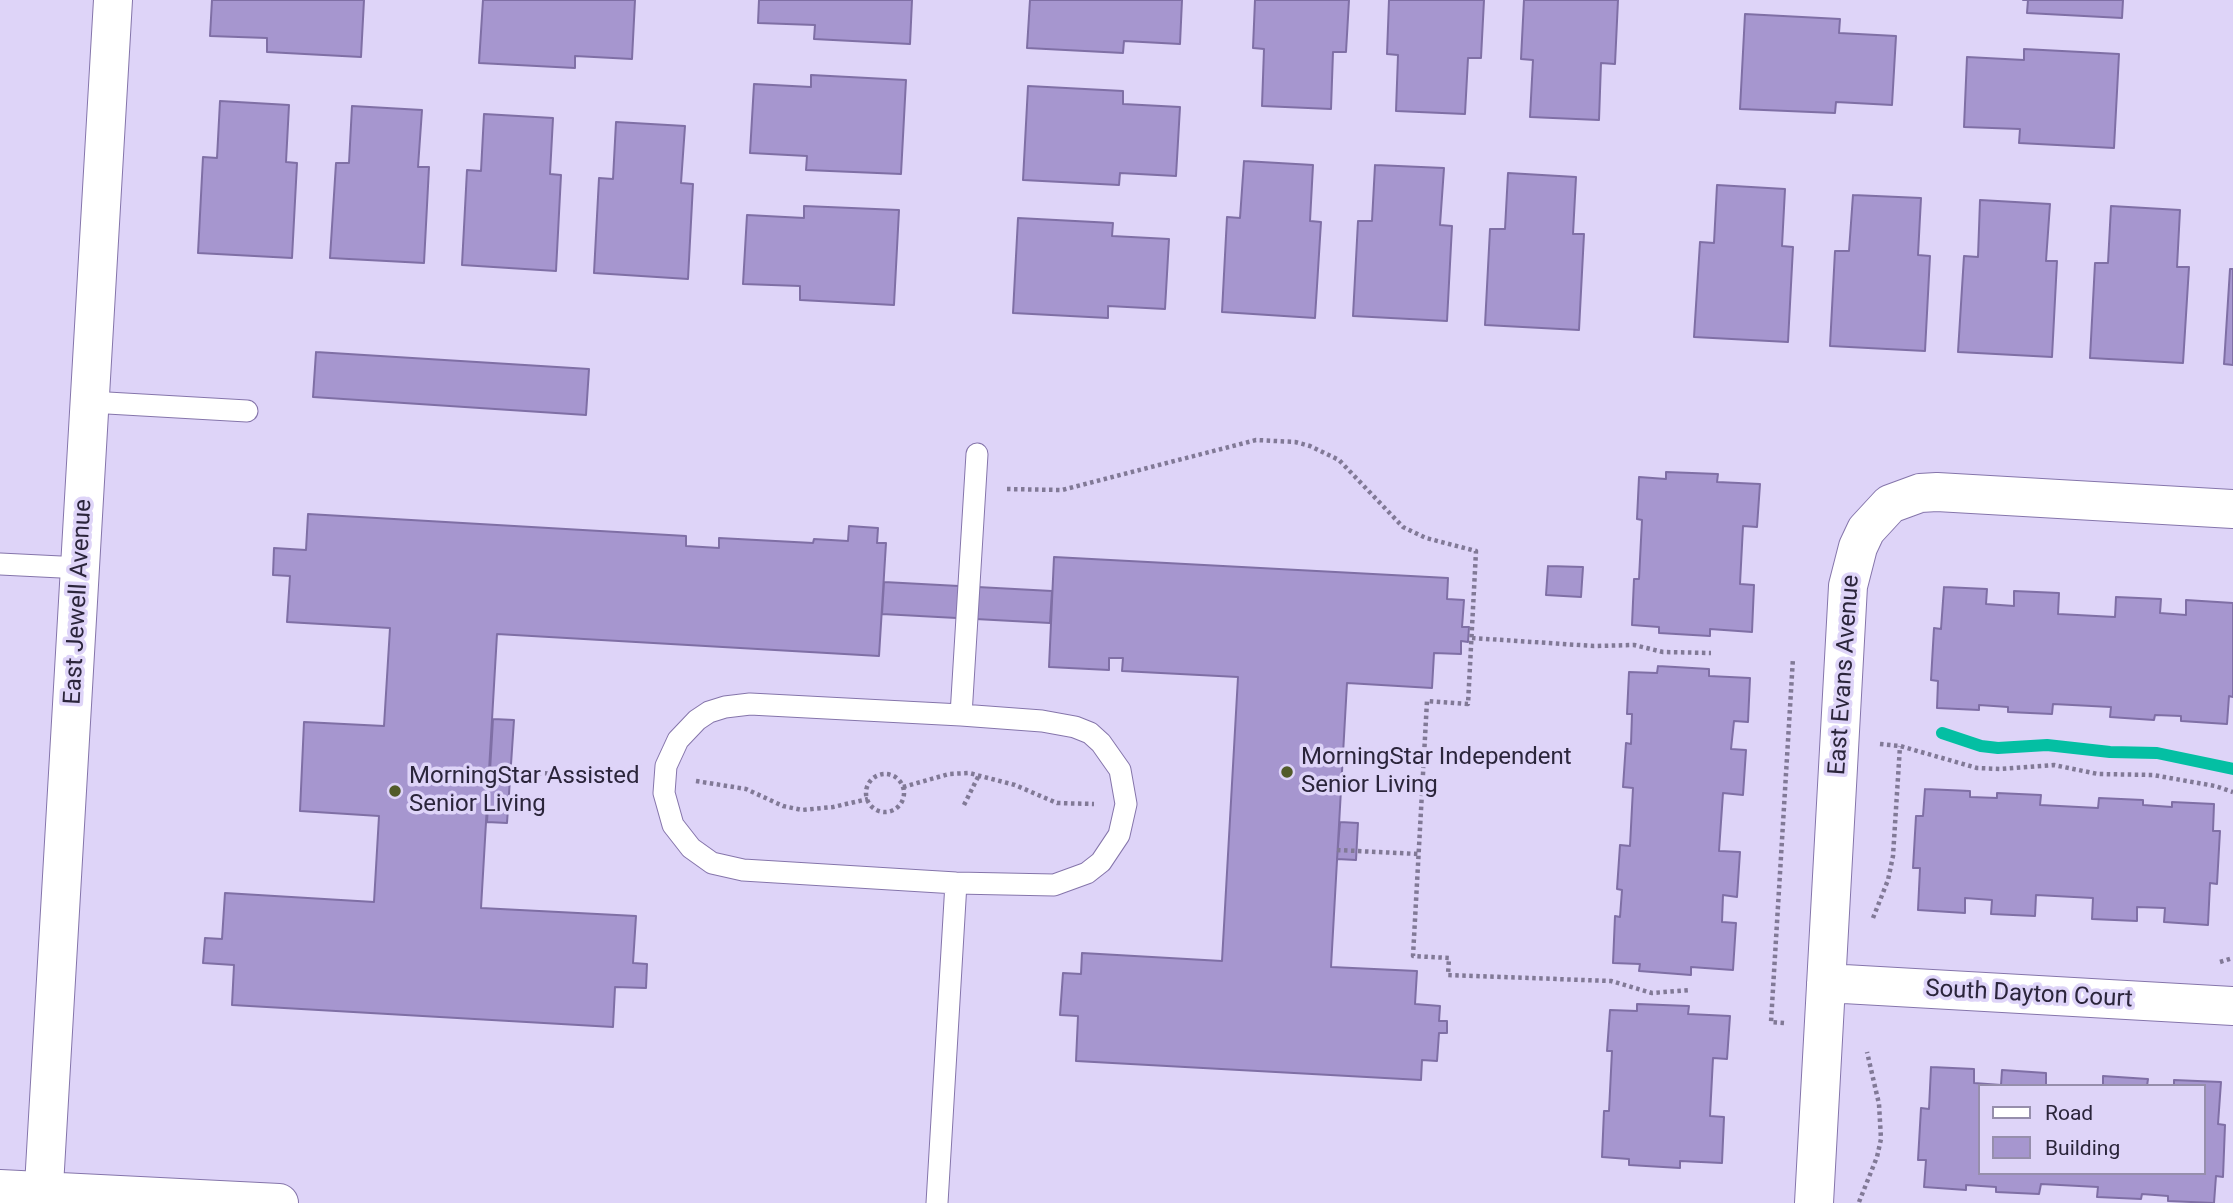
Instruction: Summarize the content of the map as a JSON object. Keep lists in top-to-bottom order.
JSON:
{
  "streets": {
    "street": ["East Jewell Avenue", "East Evans Avenue", "South Dayton Court"]
  },
  "crossings": [
    ["East Evans Avenue", "South Dayton Court"]
  ],
  "places": ["MorningStar Independent Senior Living", "MorningStar Assisted Senior Living"],
  "legend": ["Road", "Building"]
}
